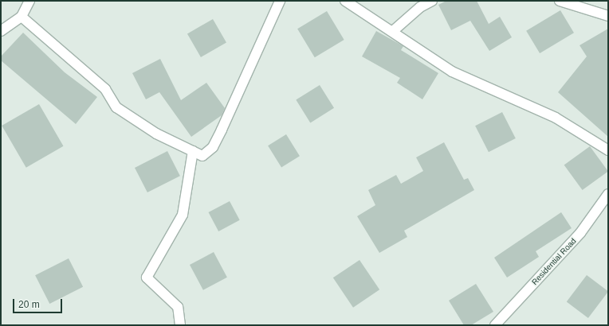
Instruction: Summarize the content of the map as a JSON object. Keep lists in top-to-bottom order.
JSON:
{
  "streets": {
    "street": ["Residential Road"]
  },
  "scale_bar": "20 m"
}
